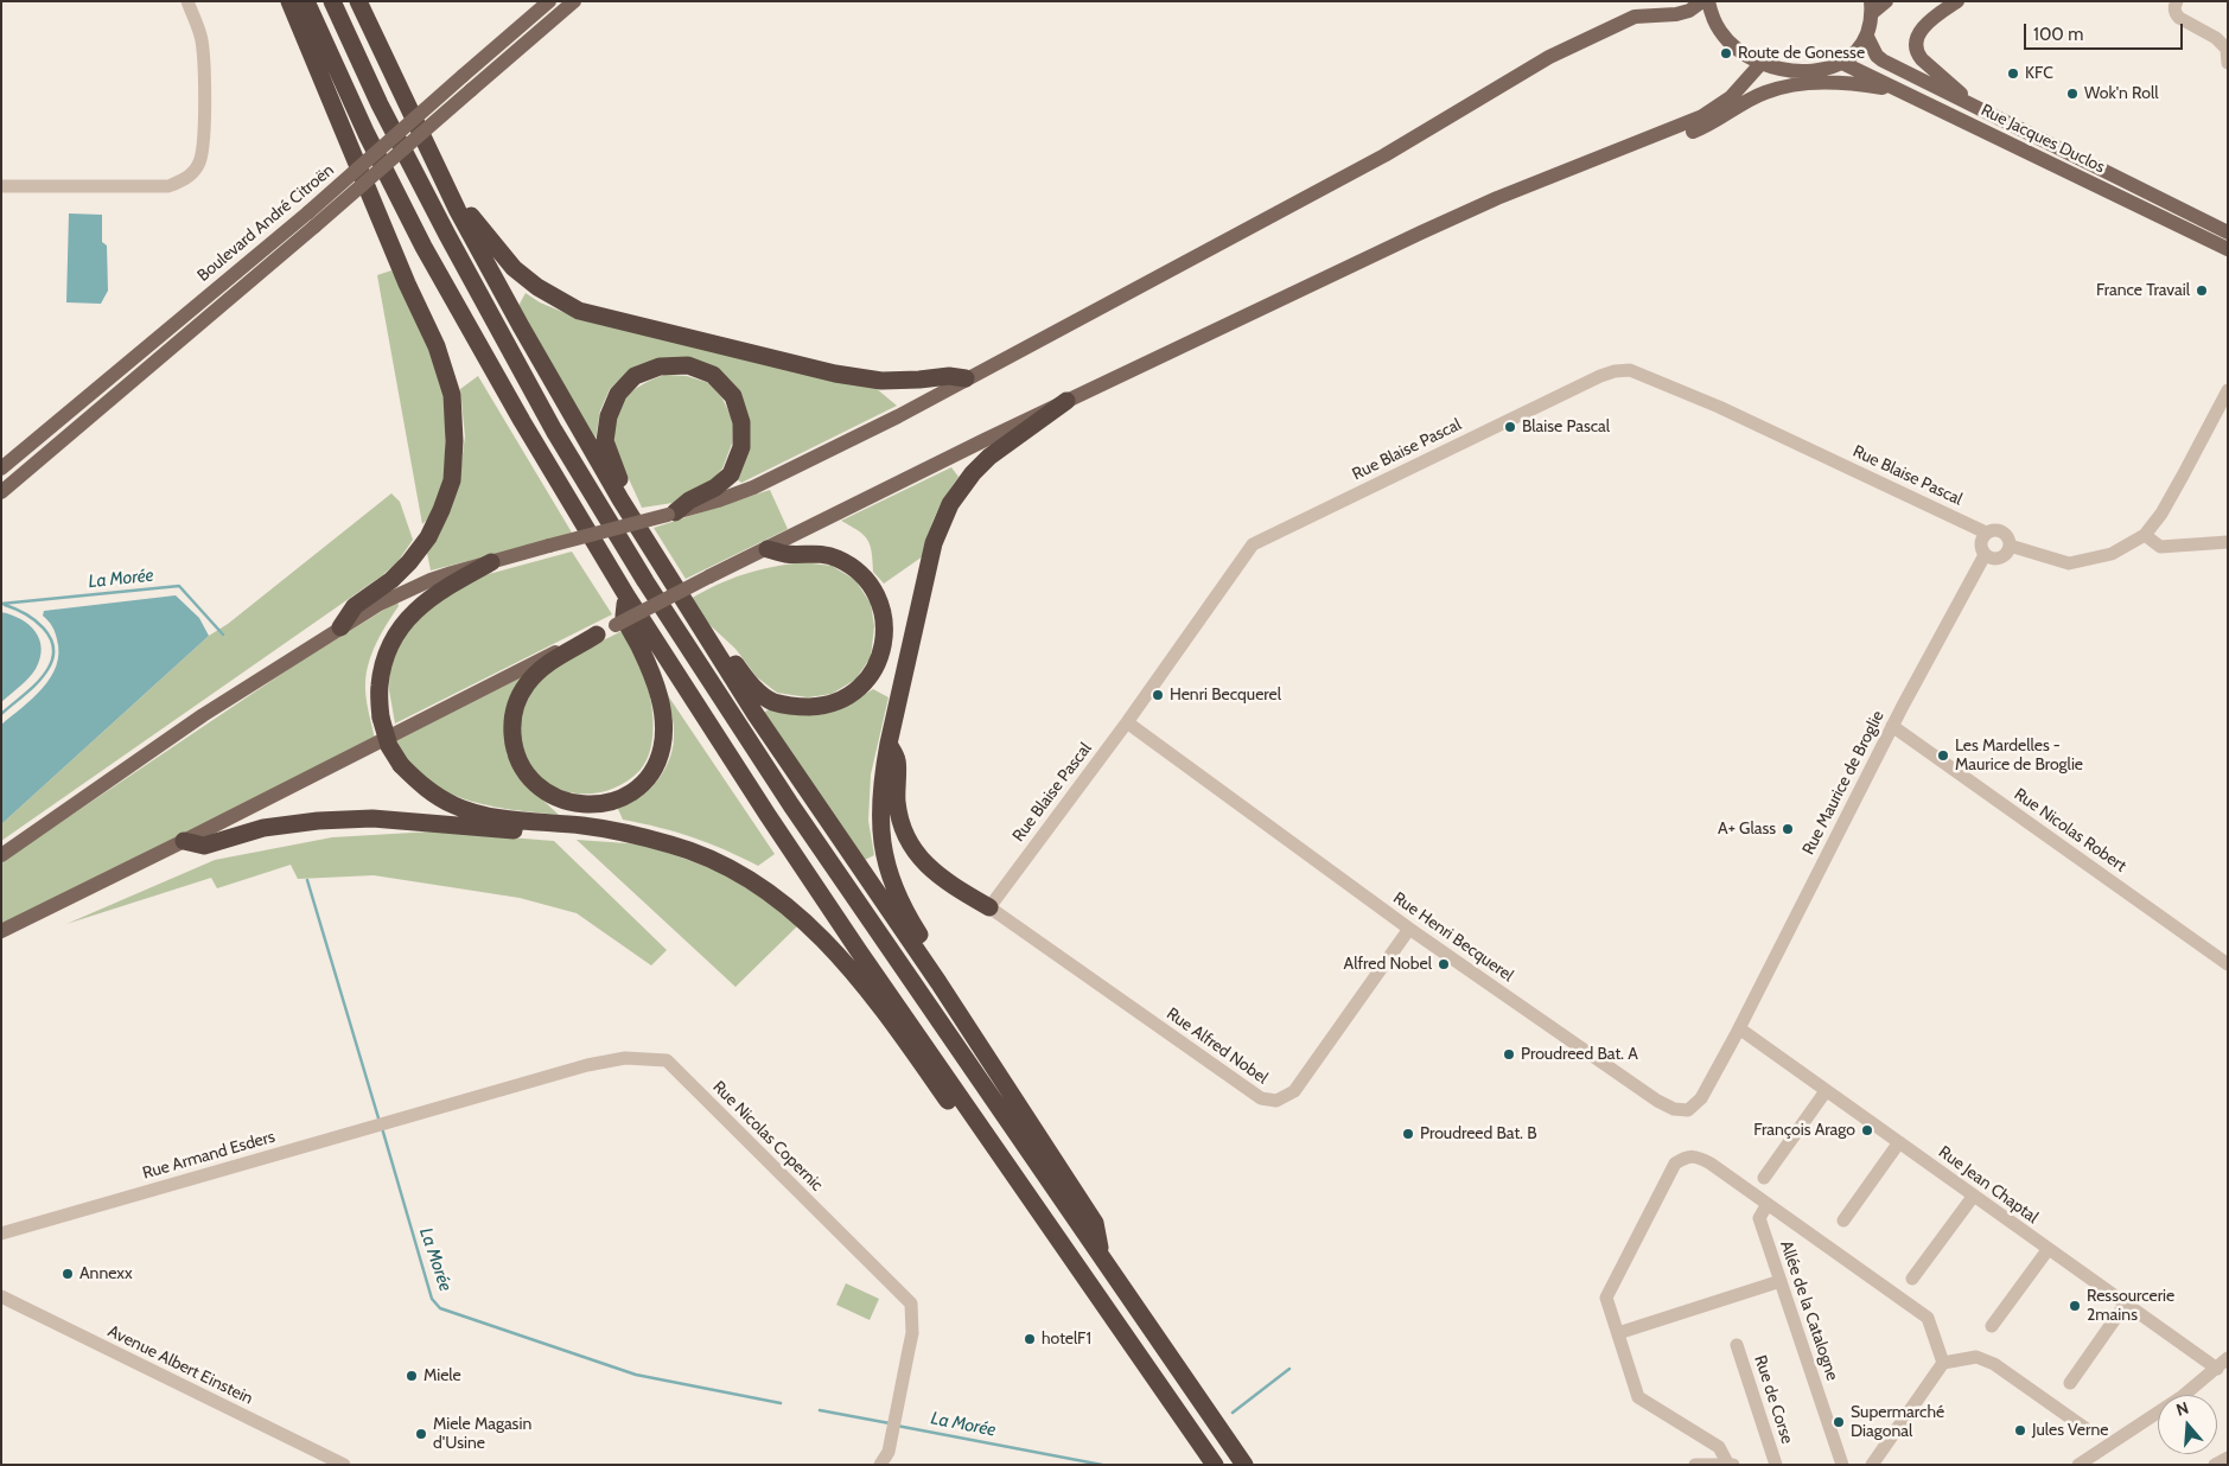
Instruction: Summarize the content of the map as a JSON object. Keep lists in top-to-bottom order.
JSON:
{
  "streets": {
    "main road": ["Rue Jacques Duclos", "Boulevard André Citroën"],
    "street": [
      "Rue Blaise Pascal",
      "Rue Maurice de Broglie",
      "Rue Nicolas Robert",
      "Rue Henri Becquerel",
      "Rue Alfred Nobel",
      "Rue Nicolas Copernic",
      "Rue Armand Esders",
      "Rue Jean Chaptal",
      "Allée de la Catalogne",
      "Avenue Albert Einstein",
      "Rue de Corse"
    ]
  },
  "crossings": [
    ["Rue Blaise Pascal", "Rue Maurice de Broglie"],
    ["Rue Blaise Pascal", "Rue Henri Becquerel"],
    ["Rue Blaise Pascal", "Rue Alfred Nobel"],
    ["Rue Maurice de Broglie", "Rue Nicolas Robert"],
    ["Rue Maurice de Broglie", "Rue Henri Becquerel"],
    ["Rue Maurice de Broglie", "Rue Jean Chaptal"],
    ["Rue Henri Becquerel", "Rue Alfred Nobel"],
    ["Rue Henri Becquerel", "Rue Jean Chaptal"],
    ["Rue Nicolas Copernic", "Rue Armand Esders"]
  ],
  "water": ["La Morée"],
  "places": [
    "Route de Gonesse",
    "KFC",
    "Wok'n Roll",
    "France Travail",
    "Blaise Pascal",
    "Henri Becquerel",
    "Les Mardelles - Maurice de Broglie",
    "A+ Glass",
    "Alfred Nobel",
    "Proudreed Bat. A",
    "François Arago",
    "Proudreed Bat. B",
    "Annexx",
    "Ressourcerie 2mains",
    "hotelF1",
    "Miele",
    "Supermarché Diagonal",
    "Jules Verne",
    "Miele Magasin d'Usine"
  ],
  "scale_bar": "100 m",
  "north": "top"
}
